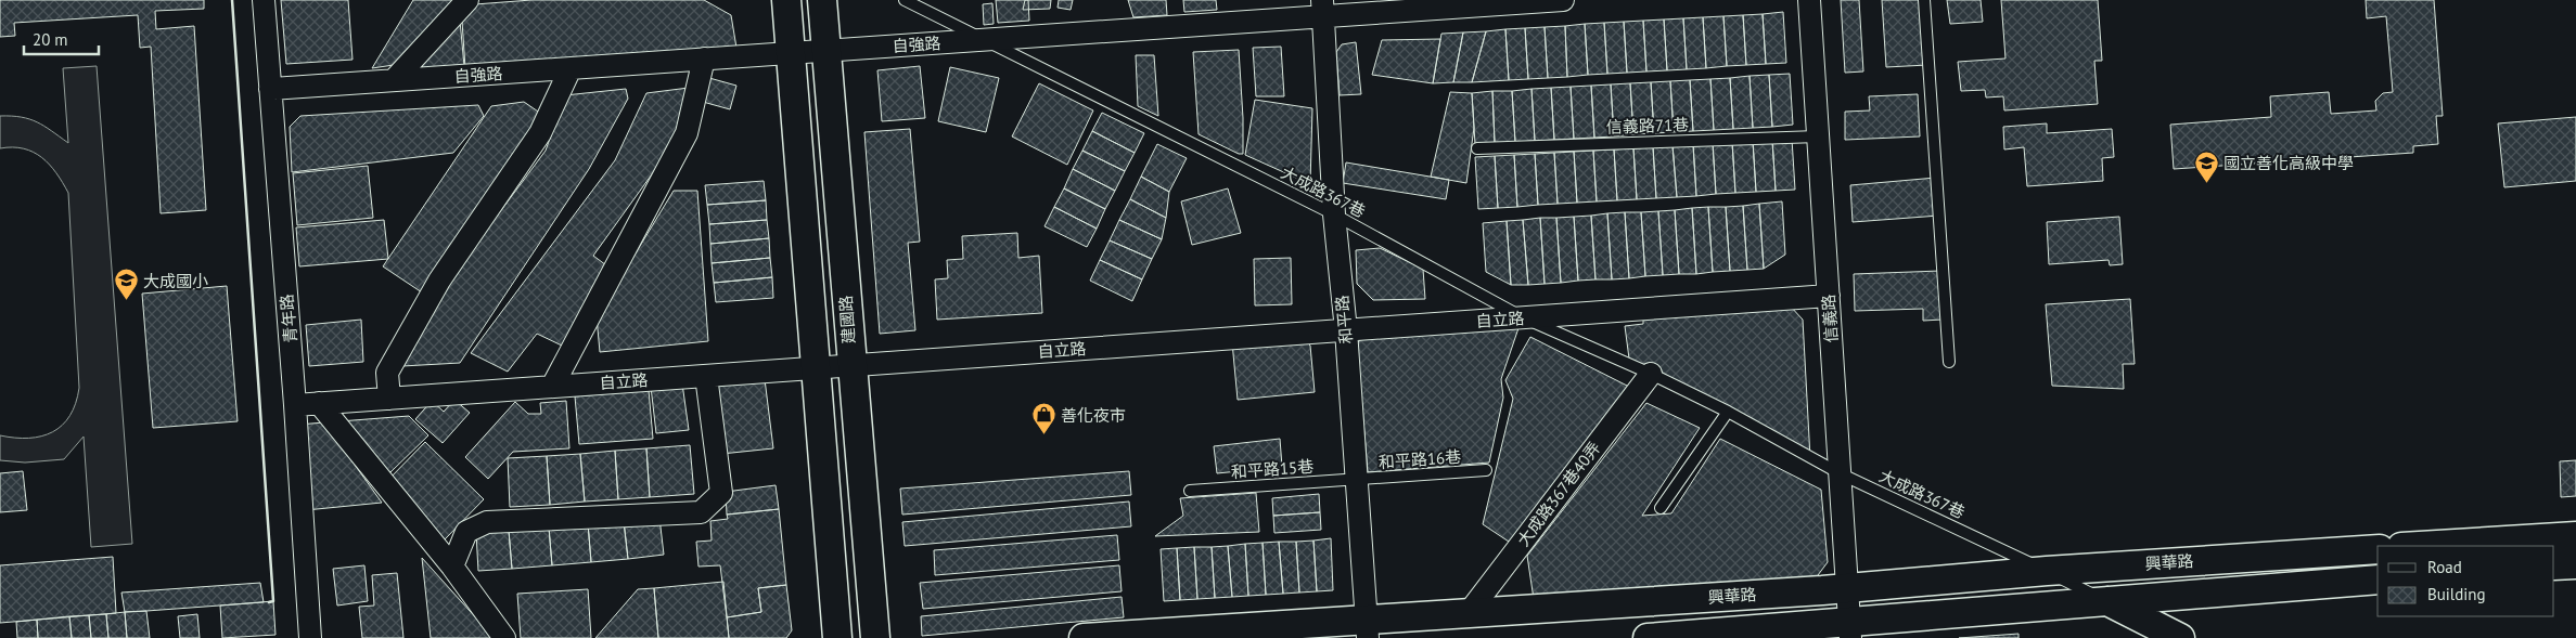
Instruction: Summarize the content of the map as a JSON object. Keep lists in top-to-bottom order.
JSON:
{
  "streets": {
    "street": [
      "自強路",
      "青年路",
      "信義路",
      "建國路",
      "和平路",
      "自立路",
      "大成路367巷40弄",
      "興華路"
    ],
    "lane": [
      "信義路71巷",
      "大成路367巷",
      "和平路16巷",
      "和平路15巷"
    ]
  },
  "crossings": [
    ["自強路", "大成路367巷"],
    ["自強路", "青年路"],
    ["自強路", "建國路"],
    ["自強路", "和平路"],
    ["信義路71巷", "信義路"],
    ["大成路367巷", "信義路"],
    ["大成路367巷", "和平路"],
    ["大成路367巷", "自立路"],
    ["大成路367巷", "大成路367巷40弄"],
    ["大成路367巷", "興華路"],
    ["青年路", "自立路"],
    ["信義路", "自立路"],
    ["信義路", "興華路"],
    ["建國路", "自立路"],
    ["和平路", "自立路"],
    ["和平路", "和平路16巷"],
    ["和平路", "和平路15巷"],
    ["和平路", "興華路"],
    ["和平路16巷", "和平路15巷"],
    ["大成路367巷40弄", "興華路"]
  ],
  "places": {
    "school or university": ["國立善化高級中學", "大成國小"],
    "shop": ["善化夜市"]
  },
  "legend": ["Road", "Building"],
  "scale_bar": "20 m"
}
